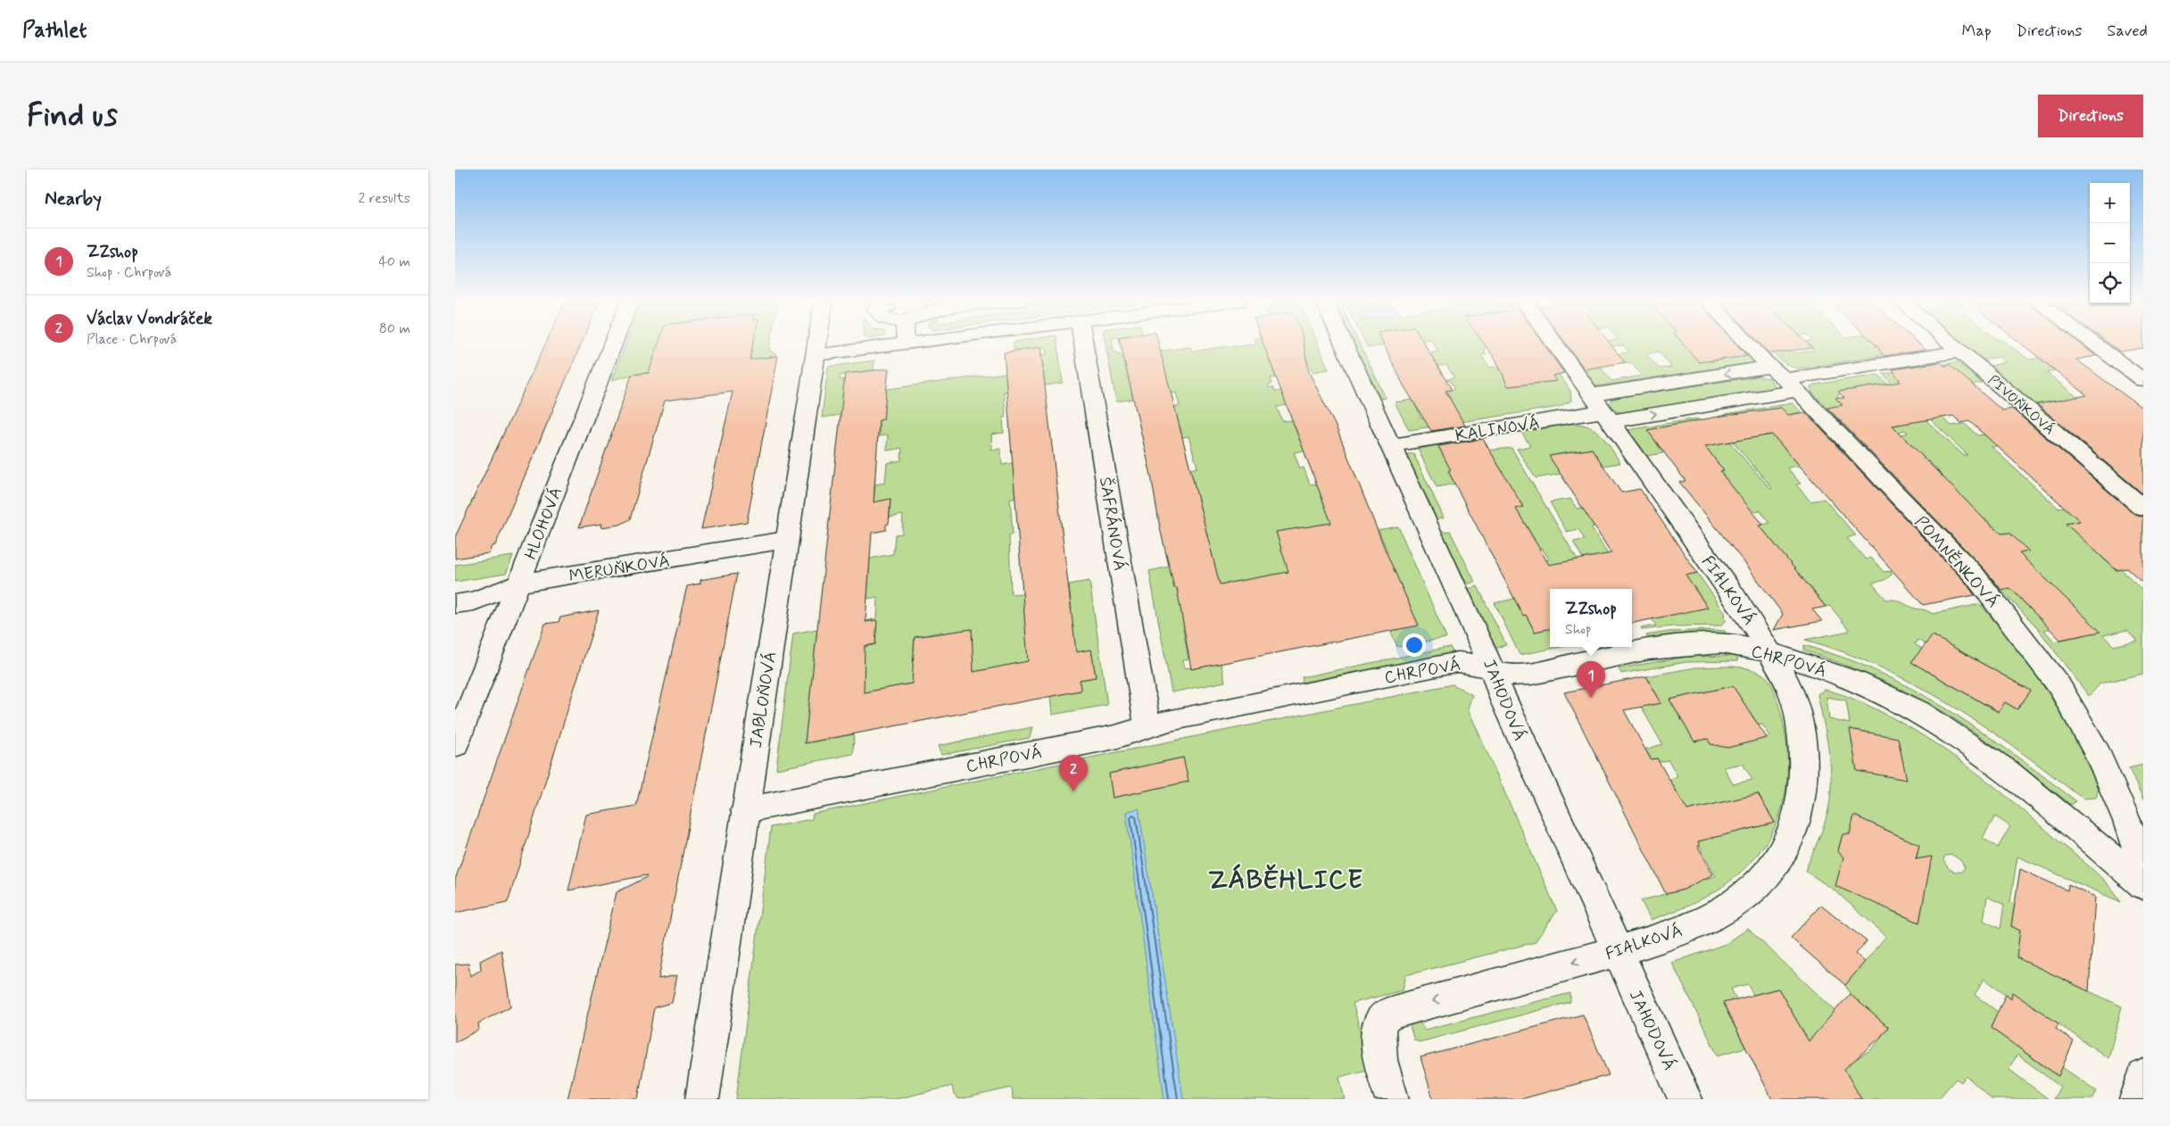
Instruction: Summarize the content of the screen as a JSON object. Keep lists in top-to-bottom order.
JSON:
{
  "streets": {
    "street": [
      "PIVOŇKOVÁ",
      "KALINOVÁ",
      "HLOHOVÁ",
      "ŠAFRÁNOVÁ",
      "POMNĚNKOVÁ",
      "MERUŇKOVÁ",
      "FIALKOVÁ",
      "CHRPOVÁ",
      "JABLOŇOVÁ",
      "JAHODOVÁ"
    ]
  },
  "crossings": [
    ["PIVOŇKOVÁ", "KALINOVÁ"],
    ["KALINOVÁ", "POMNĚNKOVÁ"],
    ["KALINOVÁ", "FIALKOVÁ"],
    ["KALINOVÁ", "JAHODOVÁ"],
    ["HLOHOVÁ", "MERUŇKOVÁ"],
    ["ŠAFRÁNOVÁ", "CHRPOVÁ"],
    ["MERUŇKOVÁ", "JABLOŇOVÁ"],
    ["FIALKOVÁ", "CHRPOVÁ"],
    ["FIALKOVÁ", "JAHODOVÁ"],
    ["CHRPOVÁ", "JABLOŇOVÁ"],
    ["CHRPOVÁ", "JAHODOVÁ"]
  ],
  "districts": ["ZÁBĚHLICE"],
  "page": {
    "header": "Pathlet",
    "nav": ["Map", "Directions", "Saved"],
    "buttons": "Directions",
    "title": "Find us",
    "heading": ["Nearby", "2 results"],
    "map_buttons": ["+", "−"],
    "list": [
      {
        "mark": "1",
        "name": "ZZshop",
        "note": "Shop · Chrpová",
        "value": "40 m"
      },
      {
        "mark": "2",
        "name": "Václav Vondráček",
        "note": "Place · Chrpová",
        "value": "80 m"
      }
    ],
    "popup": ["ZZshop", "Shop"],
    "pins": ["1", "2"]
  }
}
